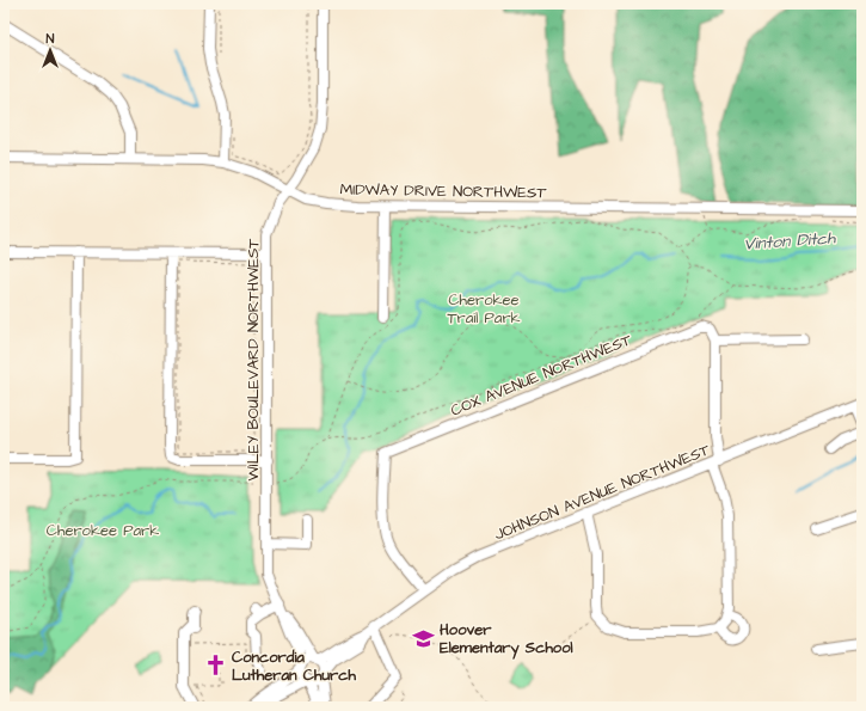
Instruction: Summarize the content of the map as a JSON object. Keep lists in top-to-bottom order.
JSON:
{
  "streets": {
    "street": [
      "MIDWAY DRIVE NORTHWEST",
      "WILEY BOULEVARD NORTHWEST",
      "COX AVENUE NORTHWEST",
      "JOHNSON AVENUE NORTHWEST"
    ]
  },
  "crossings": [
    ["MIDWAY DRIVE NORTHWEST", "WILEY BOULEVARD NORTHWEST"],
    ["WILEY BOULEVARD NORTHWEST", "JOHNSON AVENUE NORTHWEST"],
    ["COX AVENUE NORTHWEST", "JOHNSON AVENUE NORTHWEST"]
  ],
  "water": ["Vinton Ditch"],
  "parks": ["Cherokee Trail Park", "Cherokee Park"],
  "places": {
    "school or university": ["Hoover Elementary School"],
    "church": ["Concordia Lutheran Church"]
  },
  "north": "top"
}
